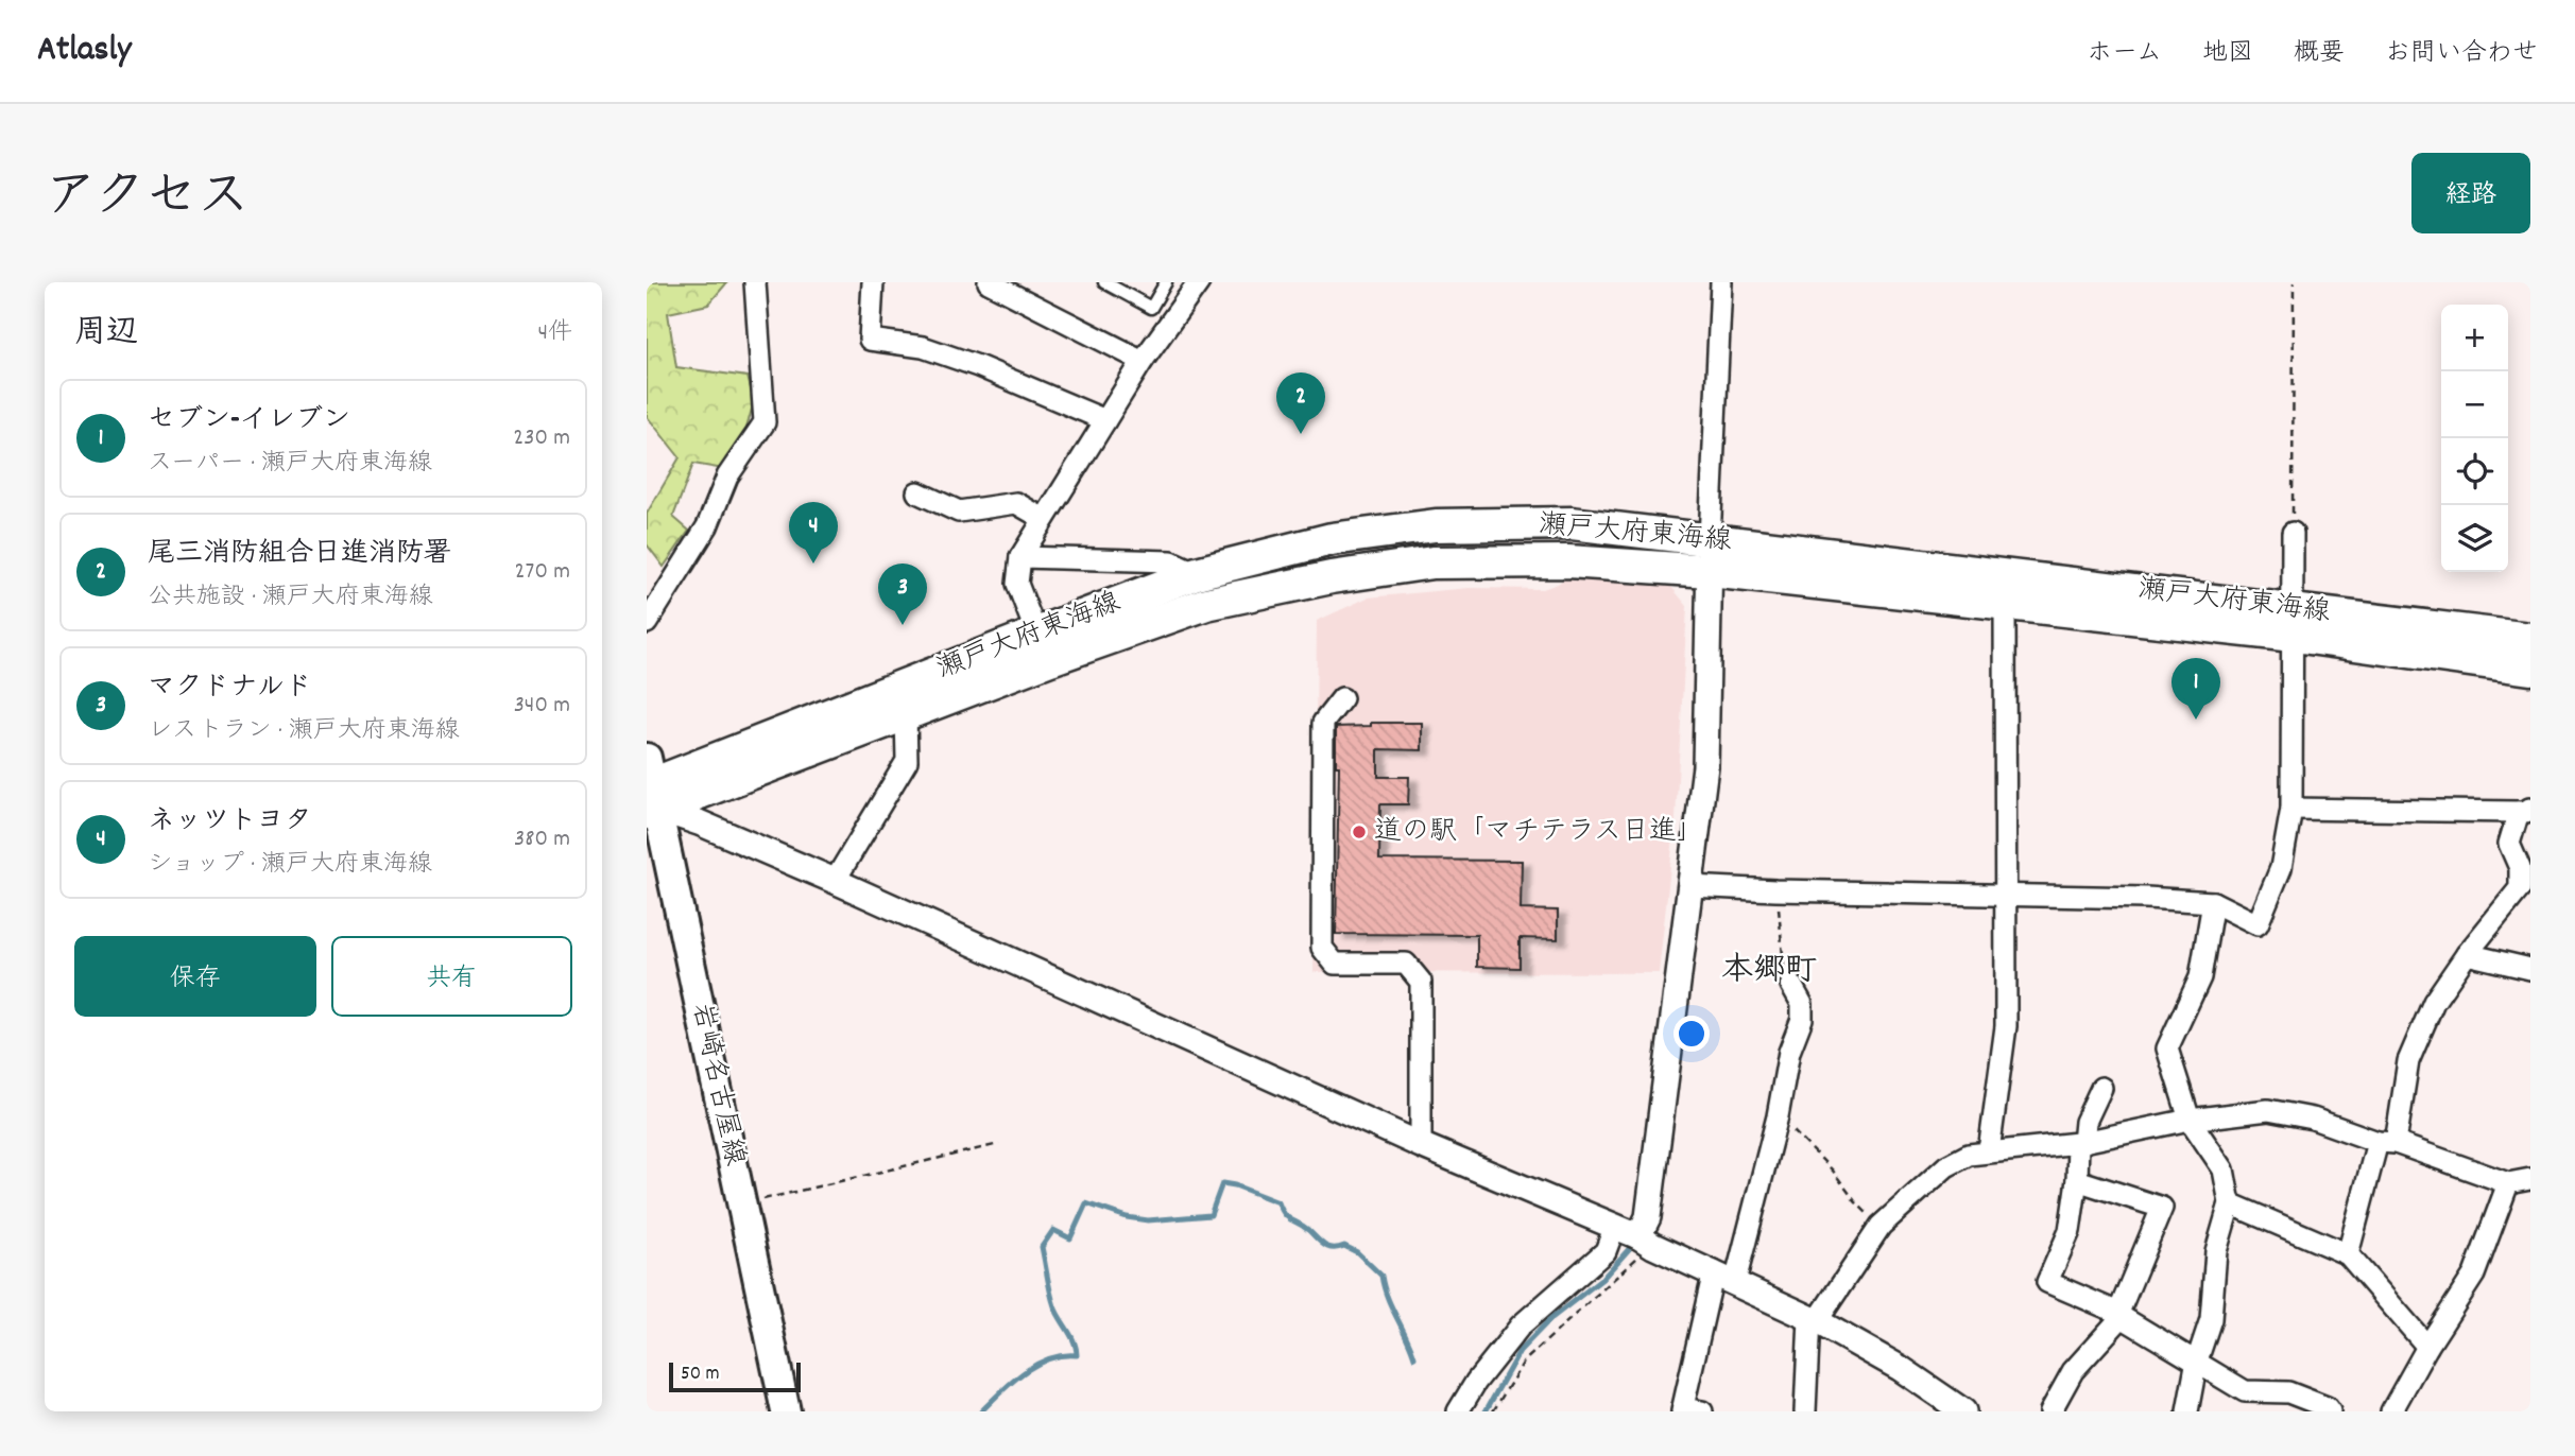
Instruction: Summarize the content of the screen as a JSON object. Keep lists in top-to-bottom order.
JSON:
{
  "streets": {
    "main road": ["瀬戸大府東海線", "岩崎名古屋線"]
  },
  "crossings": [
    ["瀬戸大府東海線", "岩崎名古屋線"]
  ],
  "districts": ["本郷町"],
  "places": ["道の駅「マチテラス日進」"],
  "scale_bar": "50 m",
  "page": {
    "header": "Atlasly",
    "nav": [
      "ホーム",
      "地図",
      "概要",
      "お問い合わせ"
    ],
    "title": "アクセス",
    "buttons": [
      "経路",
      ["保存", "共有"]
    ],
    "heading": ["周辺", "4件"],
    "map_buttons": ["+", "−"],
    "pins": [
      "2",
      "4",
      "3",
      "1"
    ],
    "list": [
      {
        "mark": "1",
        "name": "セブン-イレブン",
        "note": "スーパー · 瀬戸大府東海線",
        "value": "230 m"
      },
      {
        "mark": "2",
        "name": "尾三消防組合日進消防署",
        "note": "公共施設 · 瀬戸大府東海線",
        "value": "270 m"
      },
      {
        "mark": "3",
        "name": "マクドナルド",
        "note": "レストラン · 瀬戸大府東海線",
        "value": "340 m"
      },
      {
        "mark": "4",
        "name": "ネッツトヨタ",
        "note": "ショップ · 瀬戸大府東海線",
        "value": "380 m"
      }
    ],
    "scale": "50 m"
  }
}
